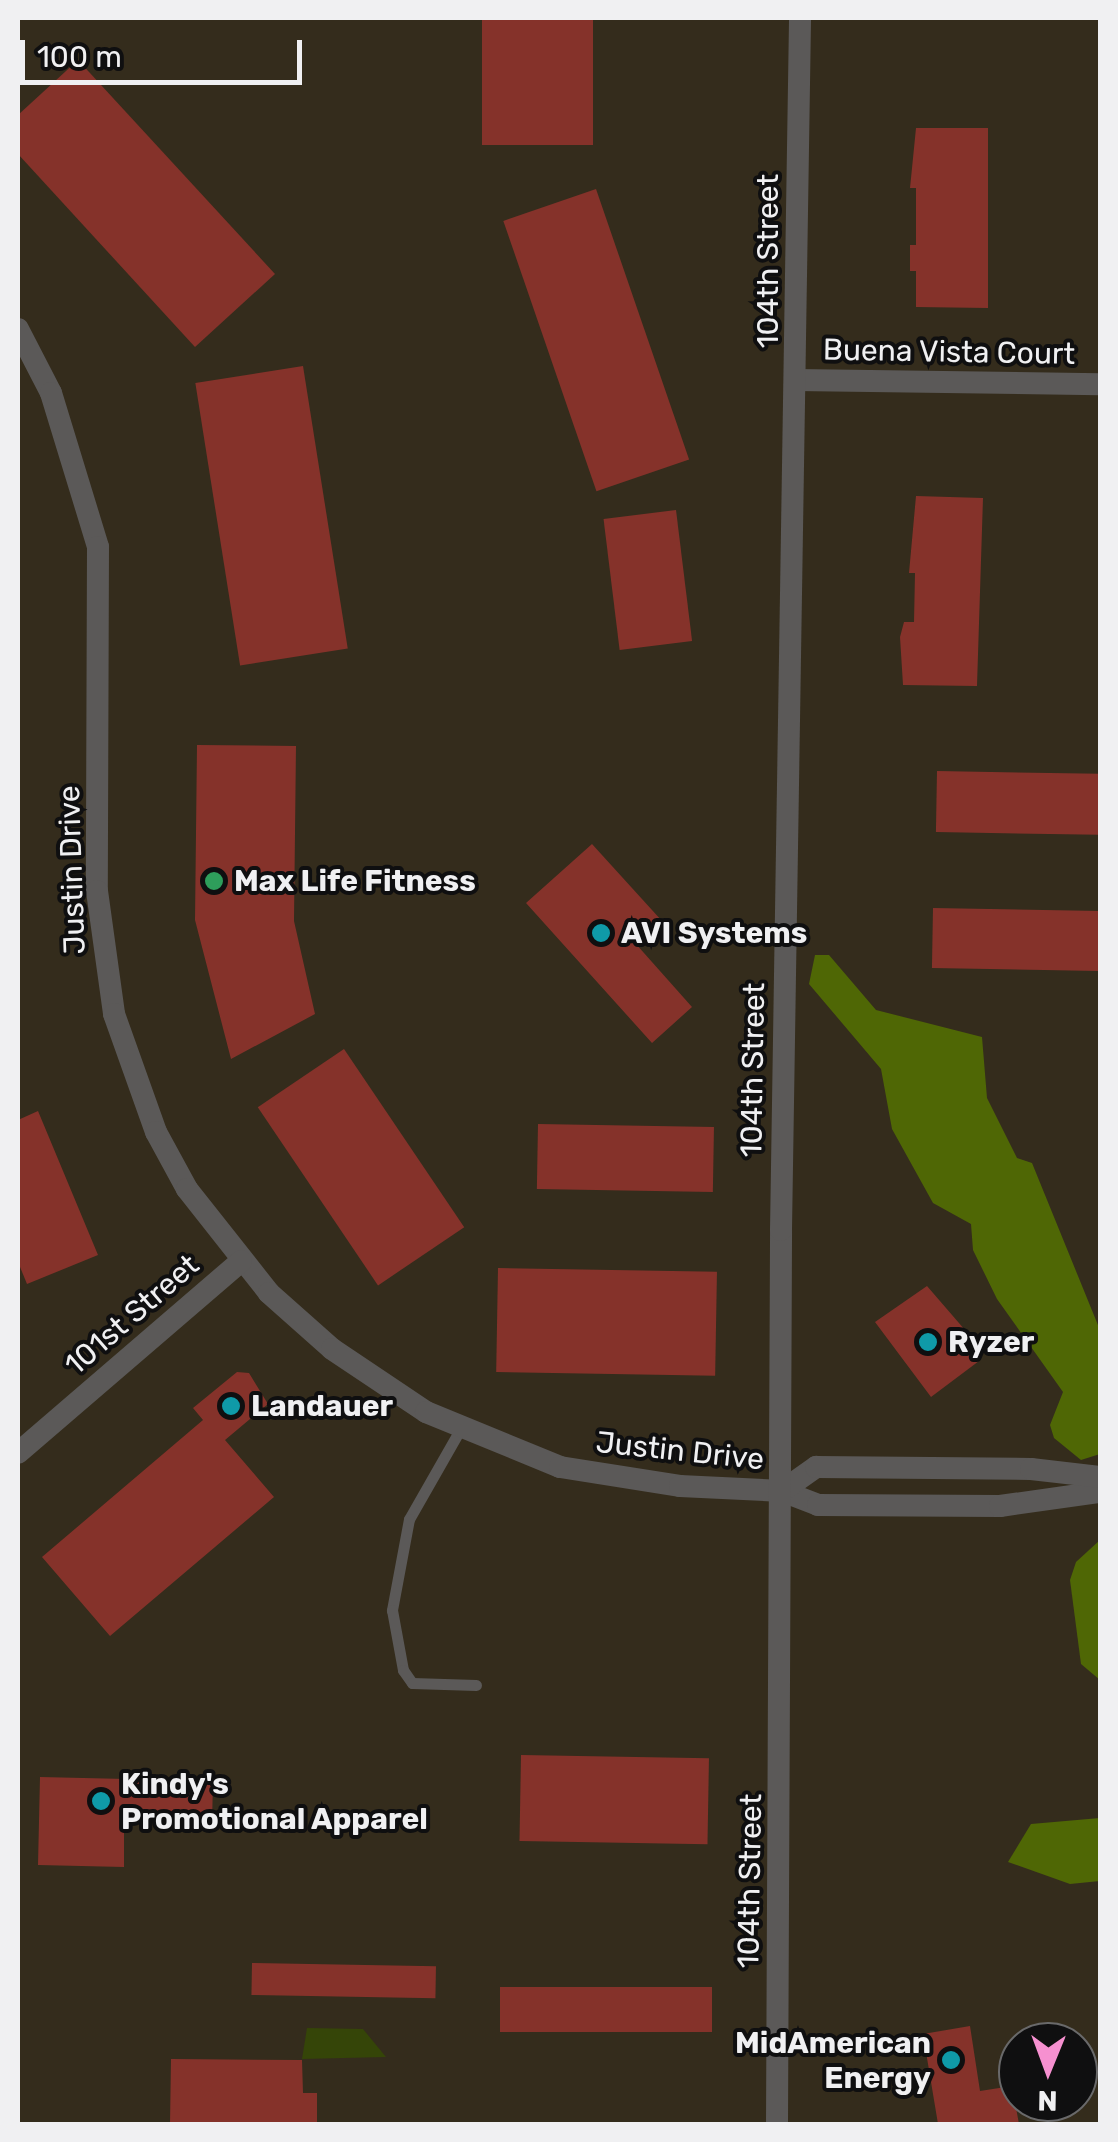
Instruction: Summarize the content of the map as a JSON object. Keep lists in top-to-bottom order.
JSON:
{
  "streets": {
    "street": [
      "104th Street",
      "Buena Vista Court",
      "Justin Drive",
      "101st Street"
    ]
  },
  "crossings": [
    ["104th Street", "Buena Vista Court"],
    ["104th Street", "Justin Drive"],
    ["Justin Drive", "101st Street"]
  ],
  "places": [
    "Max Life Fitness",
    "AVI Systems",
    "Ryzer",
    "Landauer",
    "Kindy's Promotional Apparel",
    "MidAmerican Energy"
  ],
  "scale_bar": "100 m",
  "north": "bottom"
}
